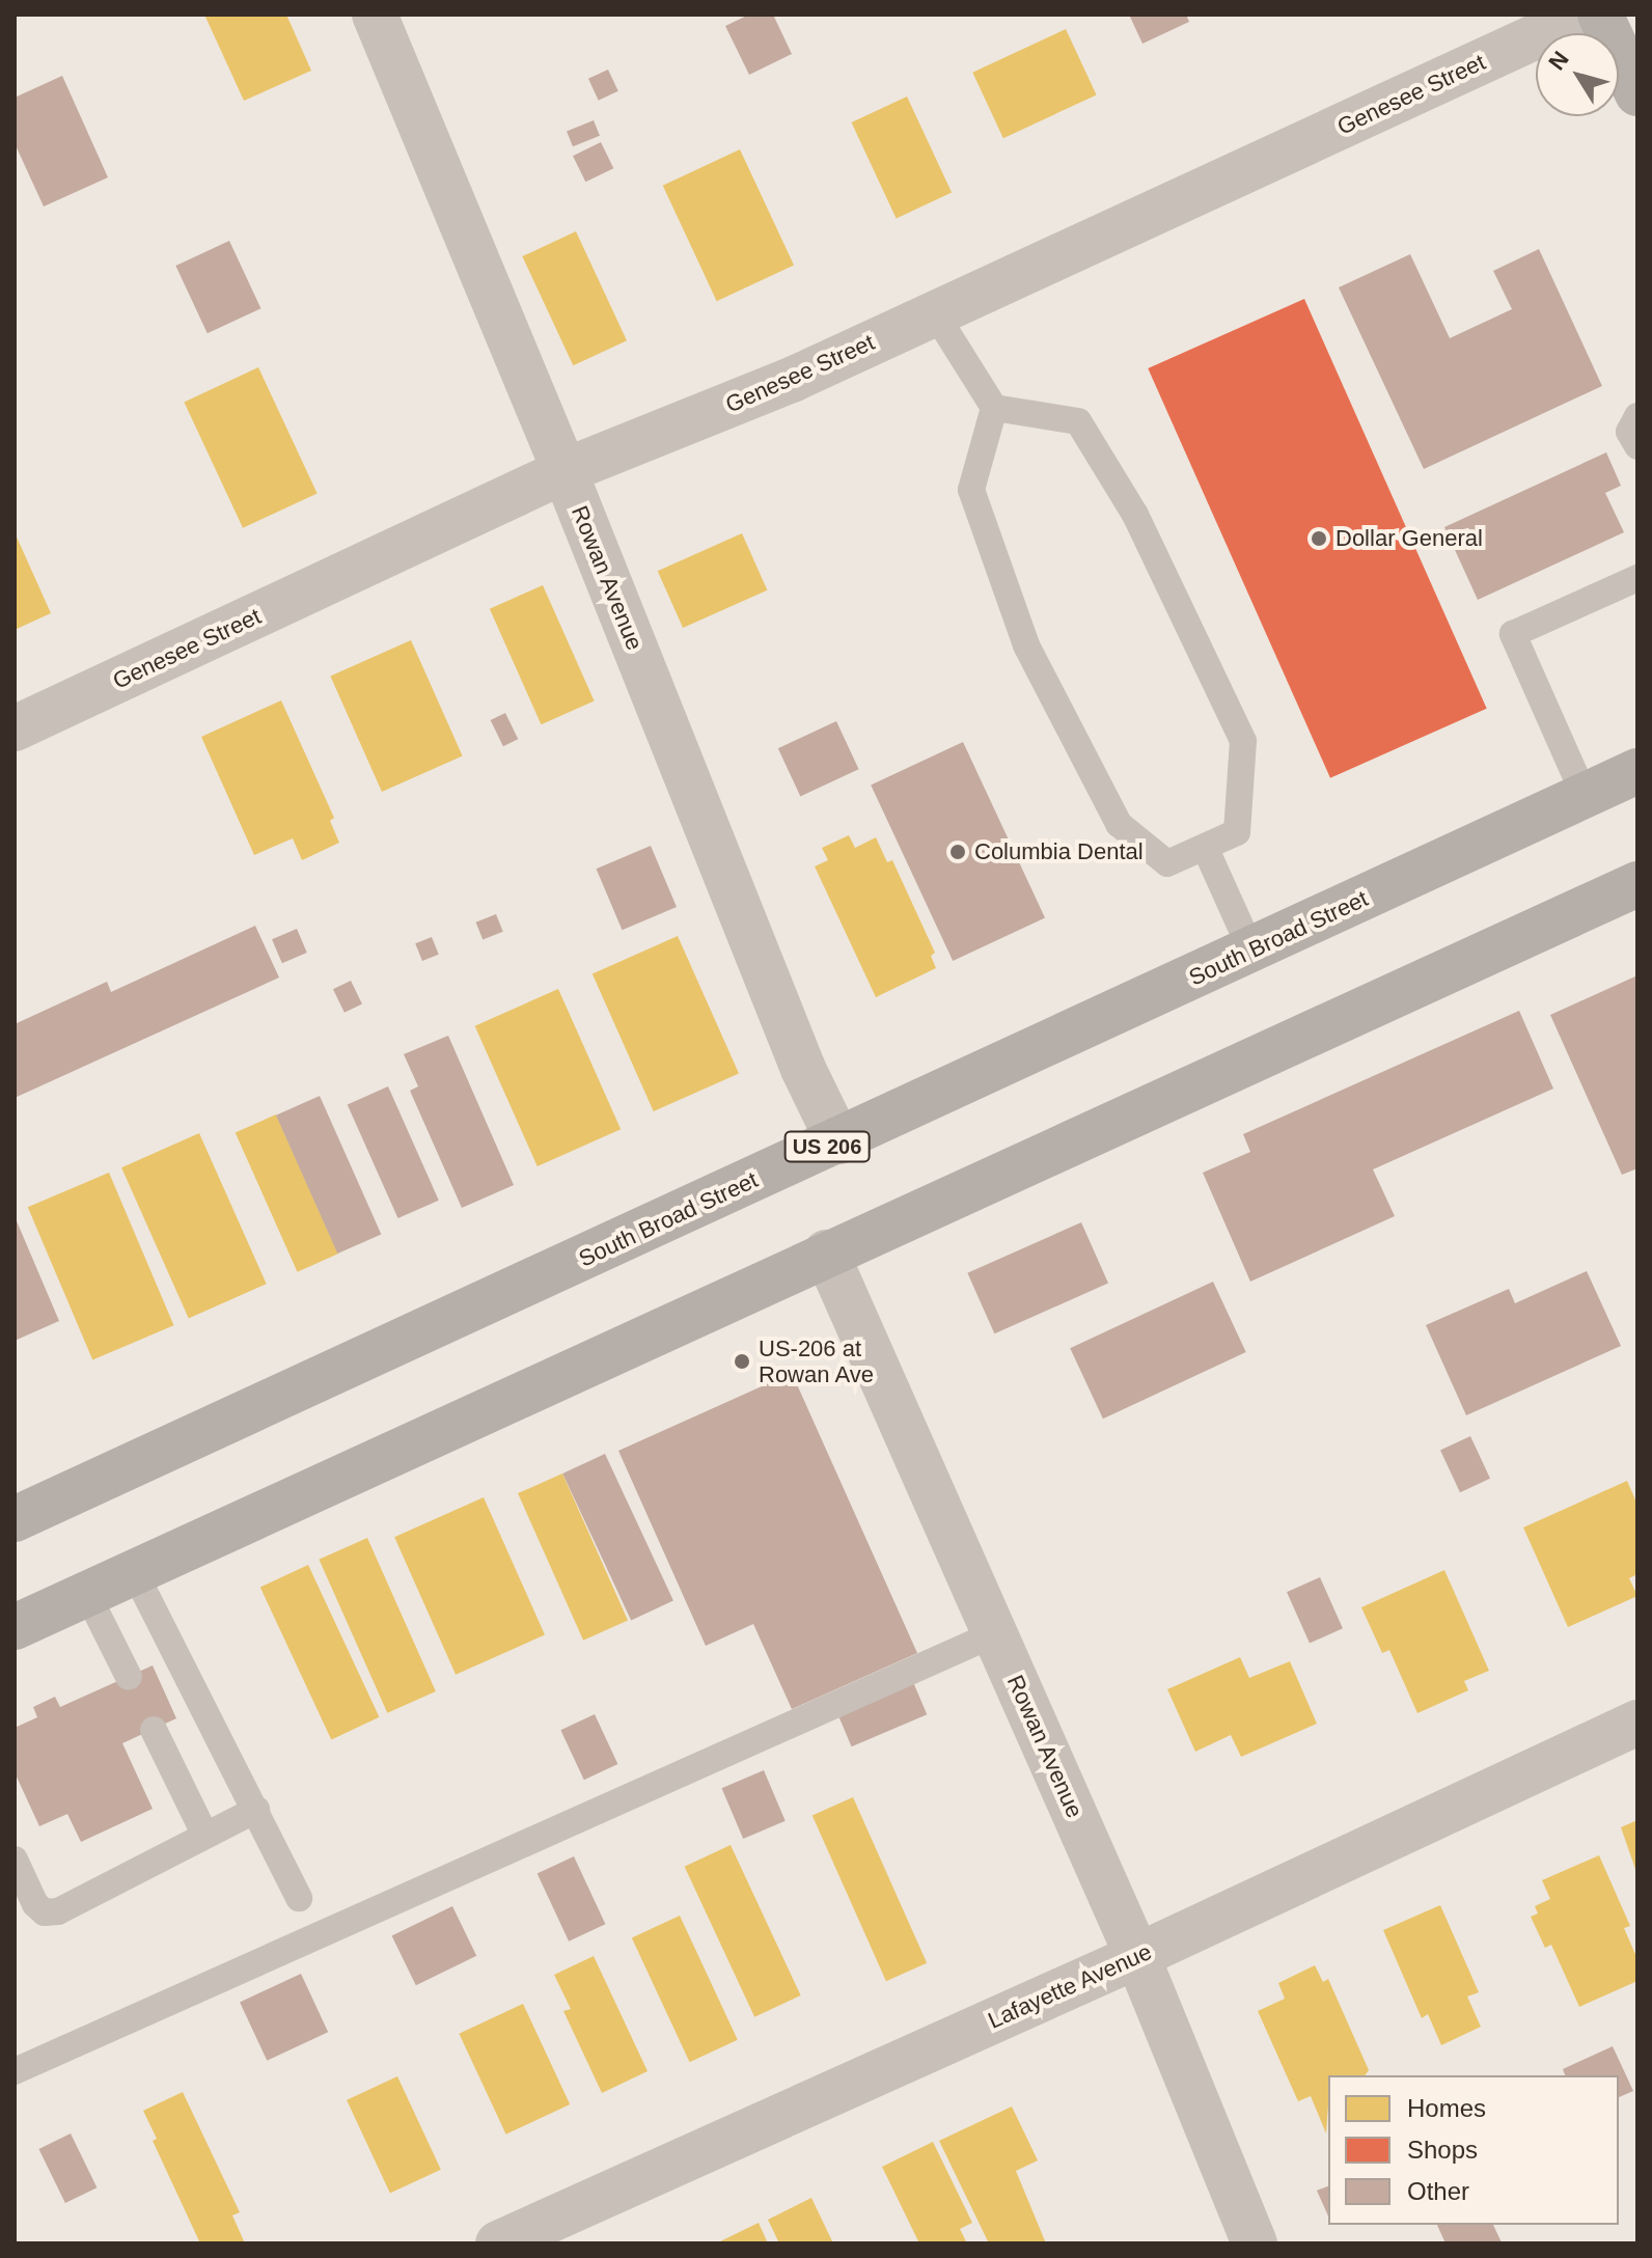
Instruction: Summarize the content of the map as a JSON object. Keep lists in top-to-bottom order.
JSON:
{
  "streets": {
    "main road": ["South Broad Street", "US 206"],
    "street": ["Genesee Street", "Rowan Avenue", "Lafayette Avenue"]
  },
  "crossings": [
    ["Genesee Street", "Rowan Avenue"],
    ["Rowan Avenue", "South Broad Street"],
    ["Rowan Avenue", "Lafayette Avenue"]
  ],
  "places": ["Dollar General", "Columbia Dental", "US-206 at Rowan Ave"],
  "legend": ["Homes", "Shops", "Other"],
  "north": "top left"
}
